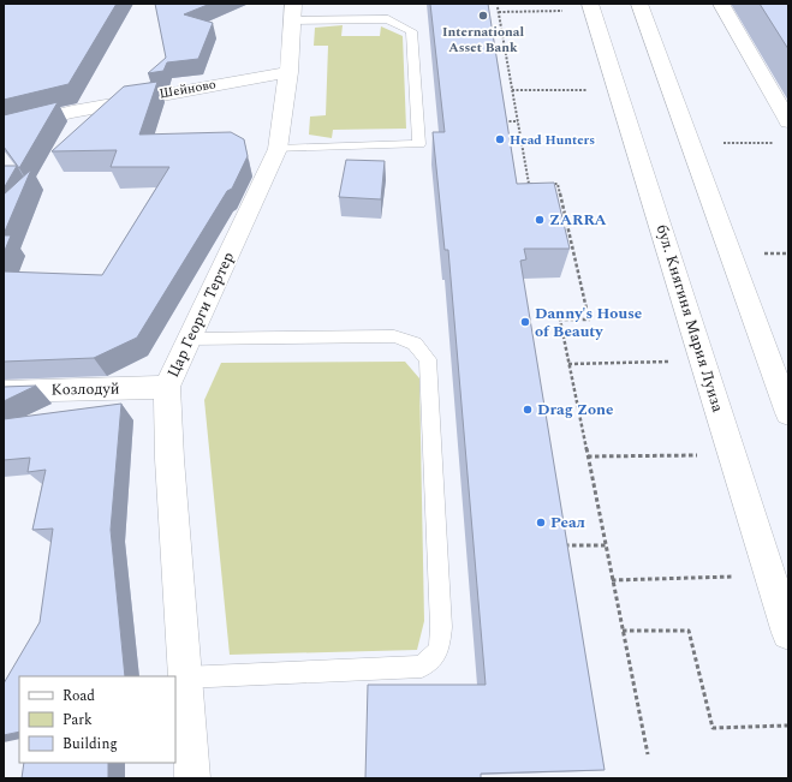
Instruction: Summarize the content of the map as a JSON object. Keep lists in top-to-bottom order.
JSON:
{
  "streets": {
    "street": [
      "Шейново",
      "Цар Георги Тертер",
      "бул. Княгиня Мария Луиза",
      "Козлодуй"
    ]
  },
  "crossings": [
    ["Шейново", "Цар Георги Тертер"],
    ["Цар Георги Тертер", "Козлодуй"]
  ],
  "places": [
    "International Asset Bank",
    "Head Hunters",
    "ZARRA",
    "Danny's House of Beauty",
    "Drag Zone",
    "Реал"
  ],
  "legend": ["Road", "Park", "Building"]
}
